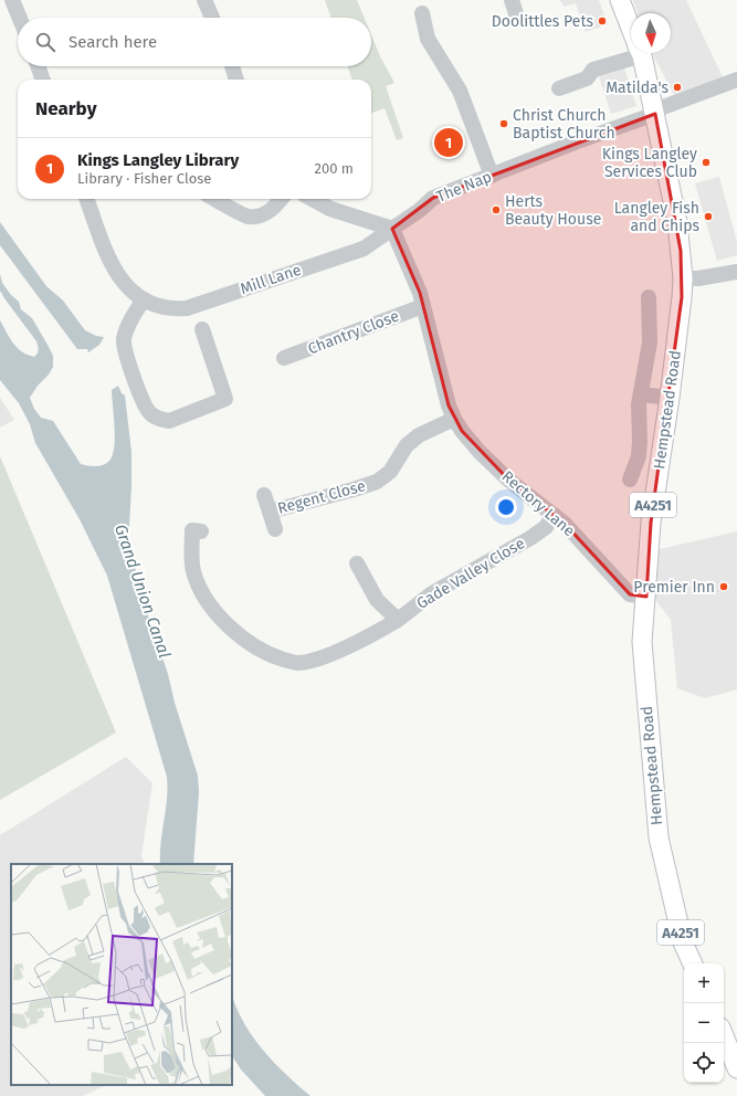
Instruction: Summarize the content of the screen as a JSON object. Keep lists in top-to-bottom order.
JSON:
{
  "streets": {
    "main road": ["Hempstead Road", "A4251"],
    "street": [
      "The Nap",
      "Mill Lane",
      "Chantry Close",
      "Regent Close",
      "Rectory Lane",
      "Gade Valley Close"
    ]
  },
  "crossings": [
    ["The Nap", "Mill Lane"],
    ["The Nap", "Hempstead Road"],
    ["The Nap", "A4251"],
    ["Hempstead Road", "Rectory Lane"],
    ["Hempstead Road", "A4251"],
    ["Regent Close", "Rectory Lane"],
    ["Rectory Lane", "Gade Valley Close"]
  ],
  "water": ["Grand Union Canal"],
  "places": [
    "Doolittles Pets",
    "Matilda's",
    "Christ Church Baptist Church",
    "Kings Langley Services Club",
    "Herts Beauty House",
    "Langley Fish and Chips",
    "Premier Inn"
  ],
  "north": "bottom",
  "page": {
    "search": "Search here",
    "heading": "Nearby",
    "pins": "1",
    "list": [
      {
        "mark": "1",
        "name": "Kings Langley Library",
        "note": "Library · Fisher Close",
        "value": "200 m"
      }
    ],
    "map_buttons": ["+", "−"]
  }
}
